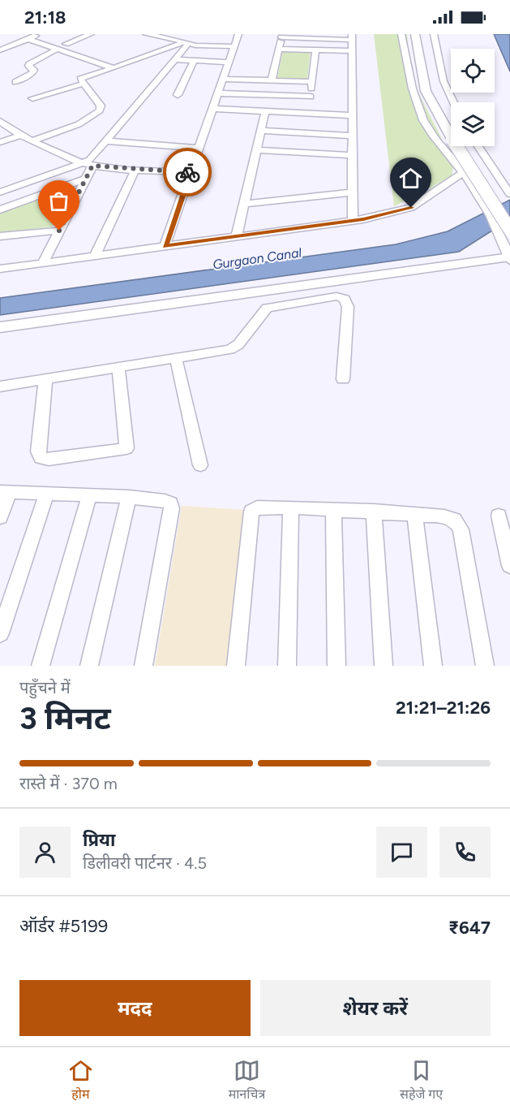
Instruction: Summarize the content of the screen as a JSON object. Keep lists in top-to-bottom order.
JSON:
{
  "water": ["Gurgaon Canal"],
  "page": {
    "status": "21:18",
    "heading": ["3 मिनट", "पहुँचने में", "21:21–21:26"],
    "panel": [
      "प्रिया",
      "डिलीवरी पार्टनर · 4.5",
      "ऑर्डर #5199",
      "₹647"
    ],
    "bar": "रास्ते में · 370 m",
    "buttons": ["मदद", "शेयर करें"],
    "tabs": ["होम", "मानचित्र", "सहेजे गए"]
  }
}
